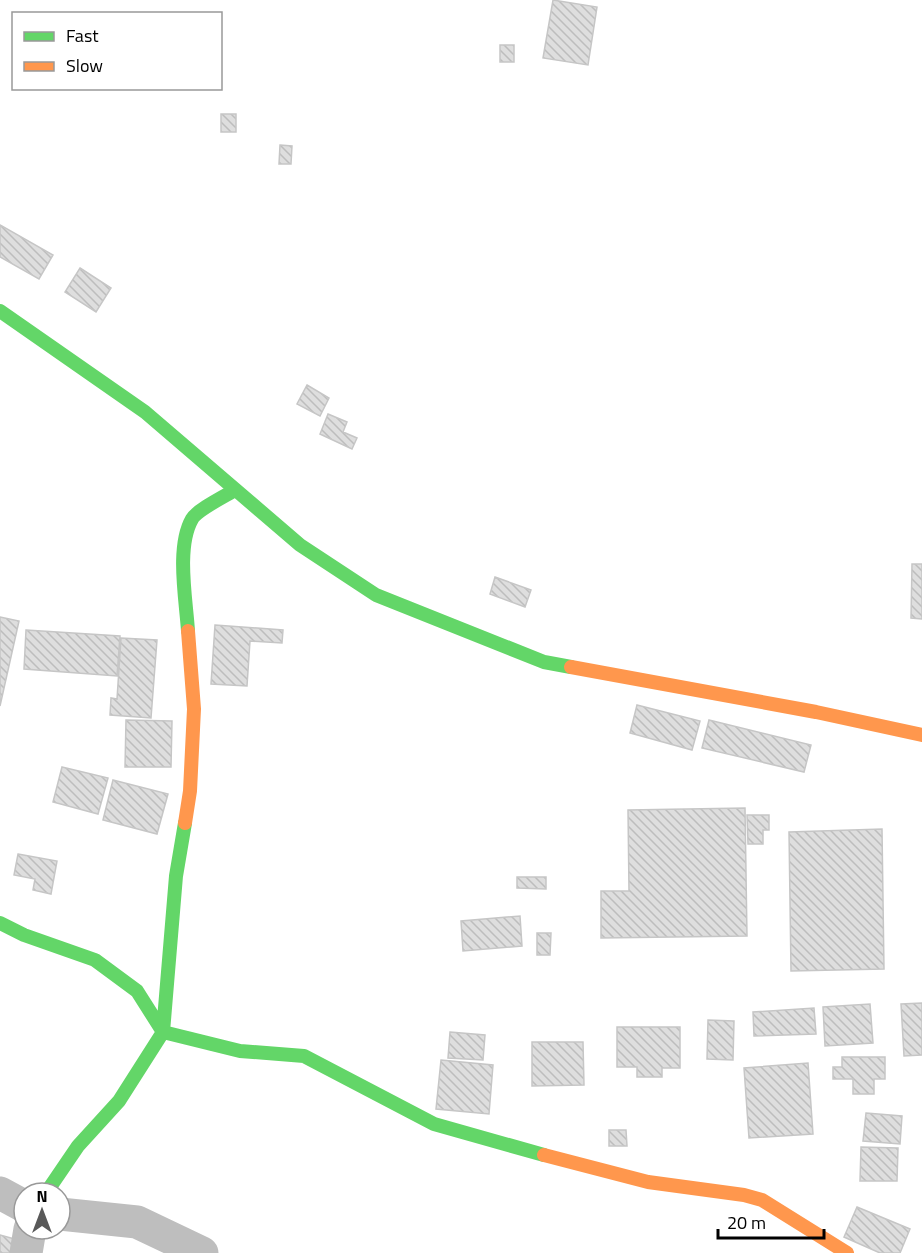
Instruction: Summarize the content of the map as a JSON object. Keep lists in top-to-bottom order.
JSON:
{
  "legend": ["Fast", "Slow"],
  "scale_bar": "20 m",
  "north": "top"
}
